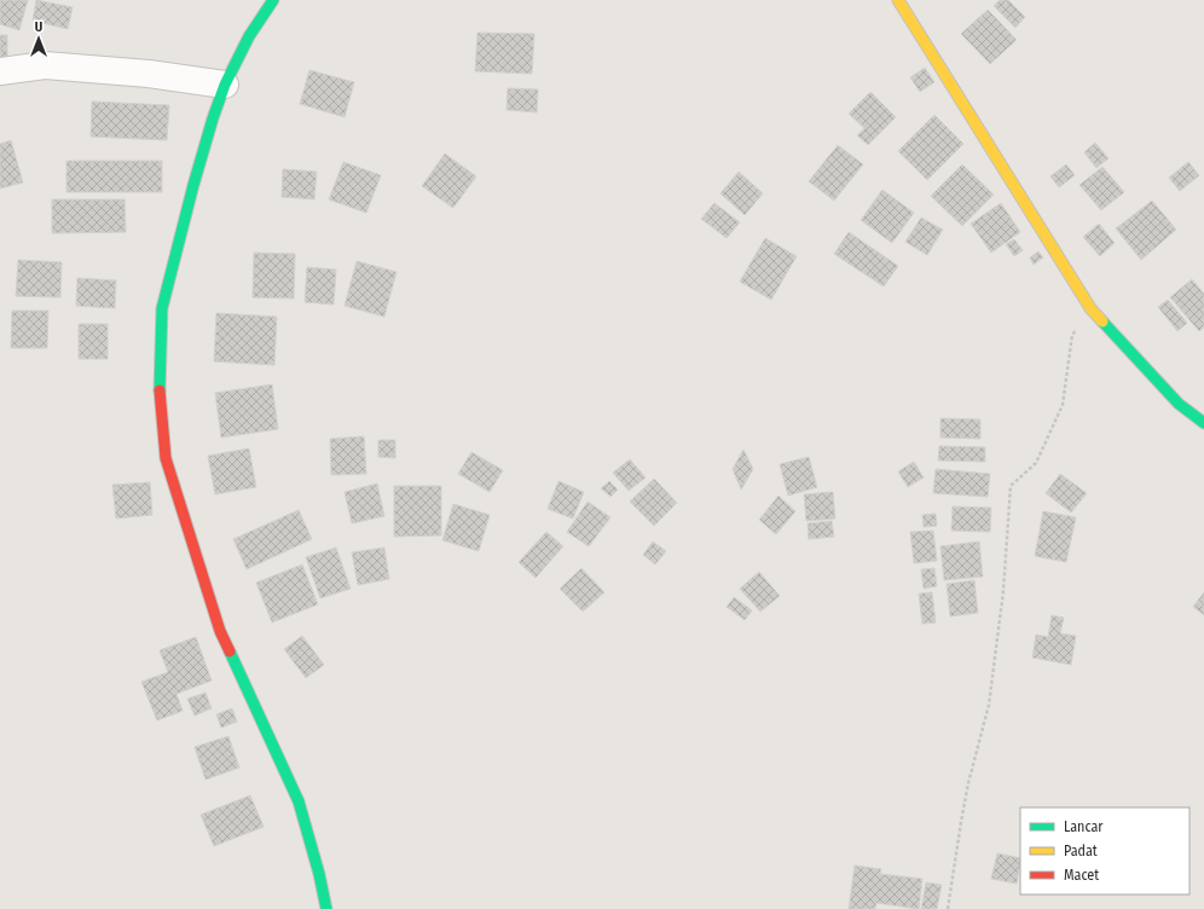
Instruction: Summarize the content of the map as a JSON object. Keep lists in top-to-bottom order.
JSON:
{
  "legend": ["Lancar", "Padat", "Macet"],
  "north": "top"
}
